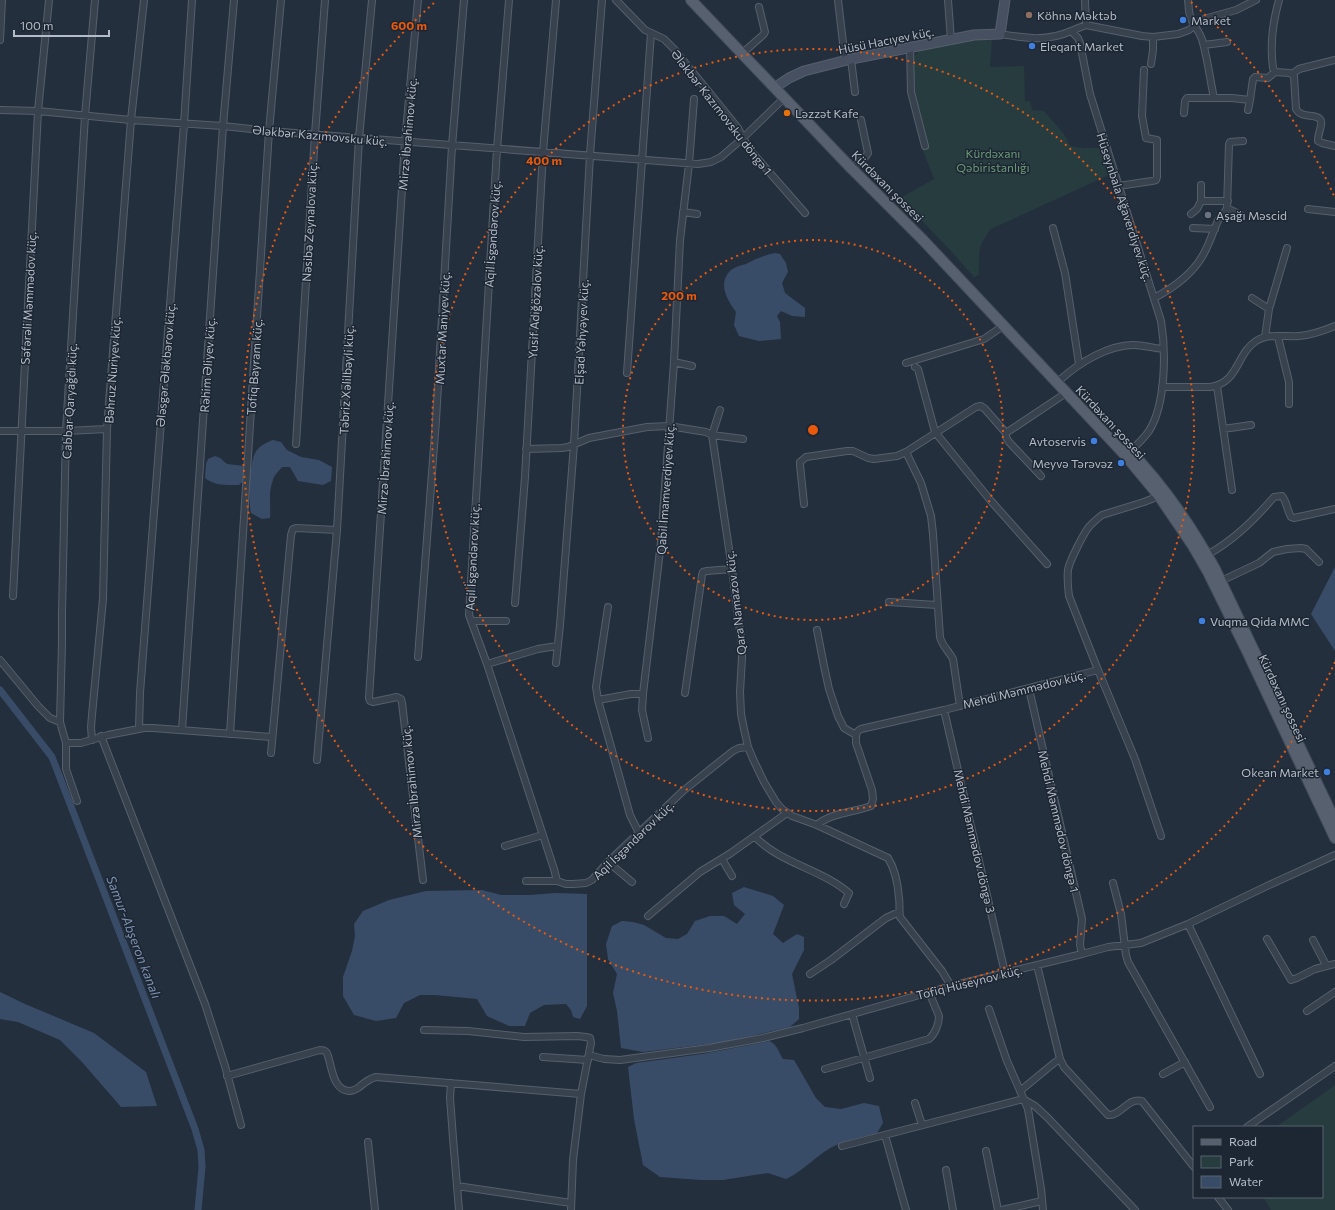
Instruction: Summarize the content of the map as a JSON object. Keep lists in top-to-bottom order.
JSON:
{
  "streets": {
    "main road": ["Kürdəxanı şossesi"],
    "street": [
      "Hüsü Hacıyev küç.",
      "Ələkbər Kazımovsku döngə 1",
      "Mirzə İbrahimov küç.",
      "Ələkbər Kazımovsku küç.",
      "Hüseynbala Ağaverdiyev küç.",
      "Nəsibə Zeynalova küç.",
      "Aqil İsgəndərov küç.",
      "Səfərəli Məmmədov küç.",
      "Yusif Adığözəlov küç.",
      "Muxtar Maniyev küç.",
      "Elşad Yəhyəyev küç.",
      "Ələsgər Ələkbərov küç.",
      "Rəhim Əliyev küç.",
      "Tofiq Bayram küç.",
      "Bəhruz Nuriyev küç.",
      "Təbriz Xəlilbəyli küç.",
      "Cabbar Qaryağdı küç.",
      "Qabil İmamverdiyev küç.",
      "Qara Namazov küç.",
      "Mehdi Məmmədov küç.",
      "Mehdi Məmmədov döngə 1",
      "Mehdi Məmmədov döngə 3",
      "Tofiq Hüseynov küç."
    ]
  },
  "crossings": [
    ["Hüsü Hacıyev küç.", "Kürdəxanı şossesi"],
    ["Ələkbər Kazımovsku döngə 1", "Ələkbər Kazımovsku küç."],
    ["Mirzə İbrahimov küç.", "Ələkbər Kazımovsku küç."],
    ["Ələkbər Kazımovsku küç.", "Kürdəxanı şossesi"],
    ["Ələkbər Kazımovsku küç.", "Nəsibə Zeynalova küç."],
    ["Ələkbər Kazımovsku küç.", "Aqil İsgəndərov küç."],
    ["Ələkbər Kazımovsku küç.", "Səfərəli Məmmədov küç."],
    ["Ələkbər Kazımovsku küç.", "Yusif Adığözəlov küç."],
    ["Ələkbər Kazımovsku küç.", "Muxtar Maniyev küç."],
    ["Ələkbər Kazımovsku küç.", "Elşad Yəhyəyev küç."],
    ["Ələkbər Kazımovsku küç.", "Ələsgər Ələkbərov küç."],
    ["Ələkbər Kazımovsku küç.", "Rəhim Əliyev küç."],
    ["Ələkbər Kazımovsku küç.", "Tofiq Bayram küç."],
    ["Ələkbər Kazımovsku küç.", "Bəhruz Nuriyev küç."],
    ["Ələkbər Kazımovsku küç.", "Təbriz Xəlilbəyli küç."],
    ["Ələkbər Kazımovsku küç.", "Cabbar Qaryağdı küç."],
    ["Ələkbər Kazımovsku küç.", "Qabil İmamverdiyev küç."],
    ["Kürdəxanı şossesi", "Hüseynbala Ağaverdiyev küç."],
    ["Kürdəxanı şossesi", "Mehdi Məmmədov küç."],
    ["Aqil İsgəndərov küç.", "Qara Namazov küç."],
    ["Qara Namazov küç.", "Tofiq Hüseynov küç."],
    ["Mehdi Məmmədov küç.", "Mehdi Məmmədov döngə 1"],
    ["Mehdi Məmmədov küç.", "Mehdi Məmmədov döngə 3"],
    ["Mehdi Məmmədov döngə 1", "Tofiq Hüseynov küç."],
    ["Mehdi Məmmədov döngə 3", "Tofiq Hüseynov küç."]
  ],
  "water": ["Samur-Abşeron kanalı"],
  "parks": ["Kürdəxanı Qəbiristanlığı"],
  "places": [
    "Köhnə Məktəb",
    "Market",
    "Eleqant Market",
    "Ləzzət Kafe",
    "Aşağı Məscid",
    "Avtoservis",
    "Meyvə Tərəvəz",
    "Vuqma Qida MMC",
    "Okean Market"
  ],
  "legend": ["Road", "Park", "Water"],
  "scale_bar": "100 m",
  "rings": ["600 m", "400 m", "200 m"]
}
